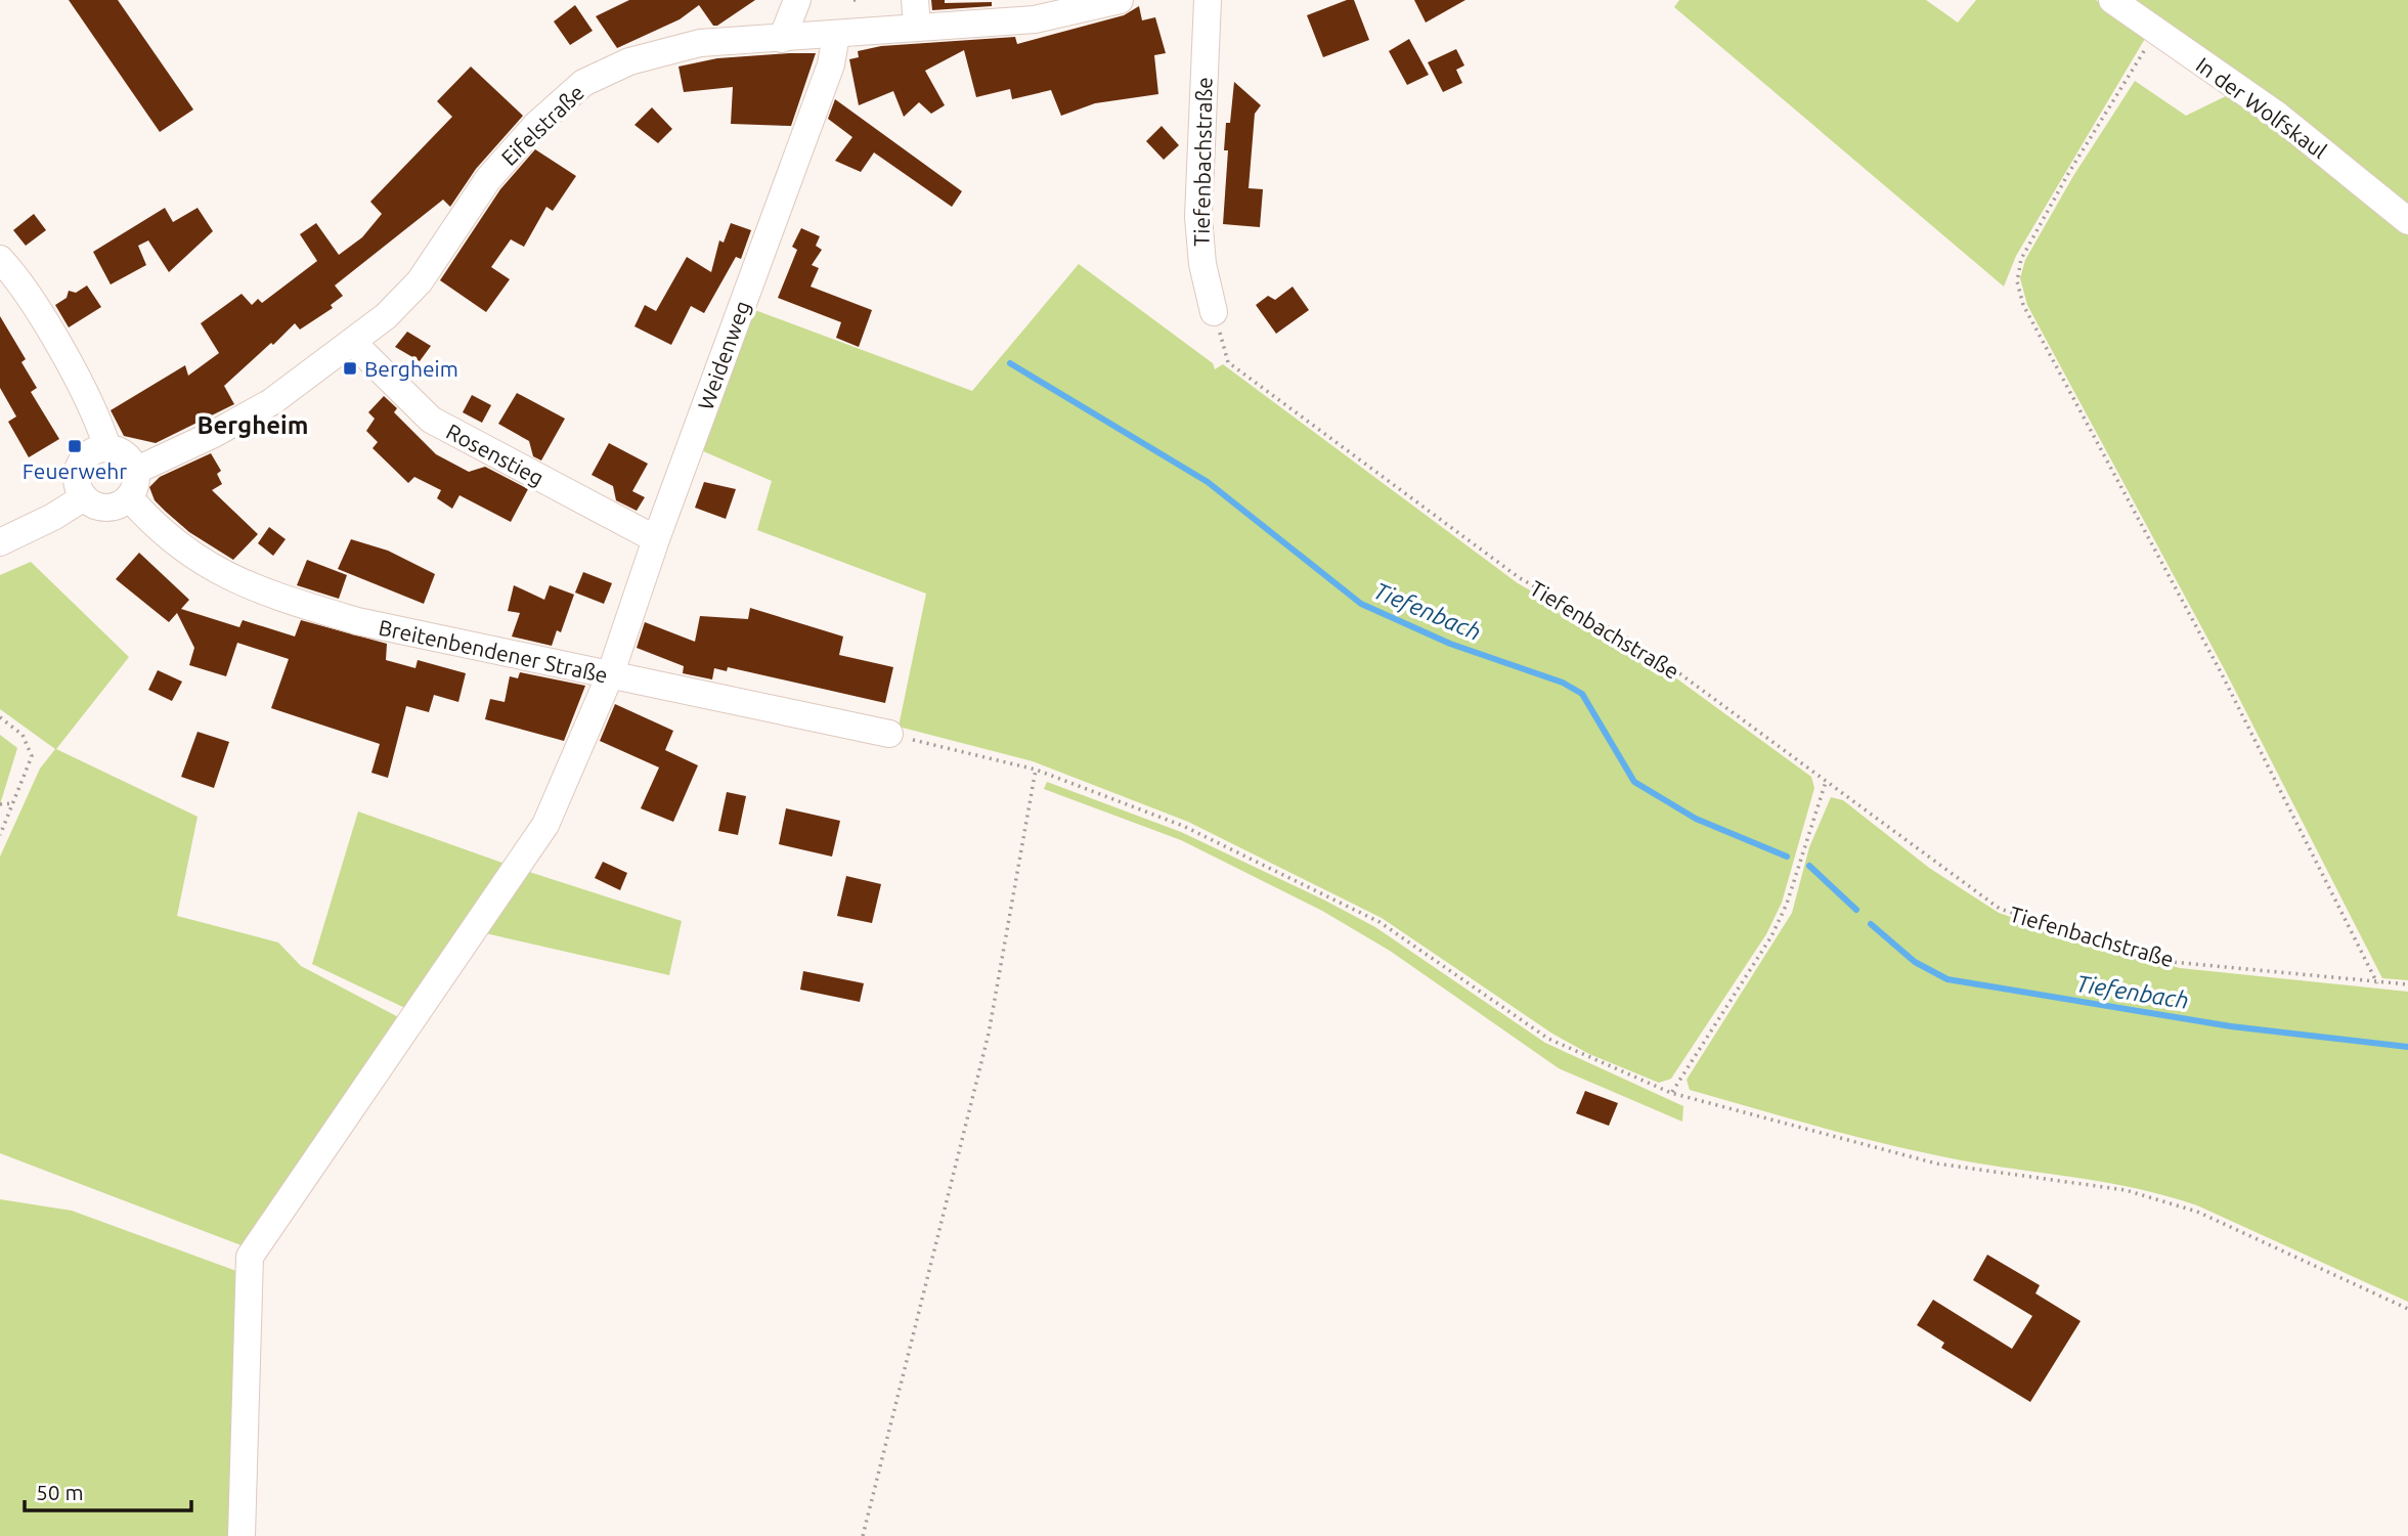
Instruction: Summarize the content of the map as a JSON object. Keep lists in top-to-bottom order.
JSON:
{
  "streets": {
    "street": [
      "In der Wolfskaul",
      "Eifelstraße",
      "Tiefenbachstraße",
      "Weidenweg",
      "Rosenstieg",
      "Breitenbendener Straße"
    ]
  },
  "crossings": [
    ["Eifelstraße", "Weidenweg"],
    ["Eifelstraße", "Rosenstieg"],
    ["Eifelstraße", "Breitenbendener Straße"],
    ["Weidenweg", "Rosenstieg"],
    ["Weidenweg", "Breitenbendener Straße"]
  ],
  "districts": ["Bergheim"],
  "water": ["Tiefenbach"],
  "places": {
    "transit": ["Bergheim", "Feuerwehr"]
  },
  "scale_bar": "50 m"
}
